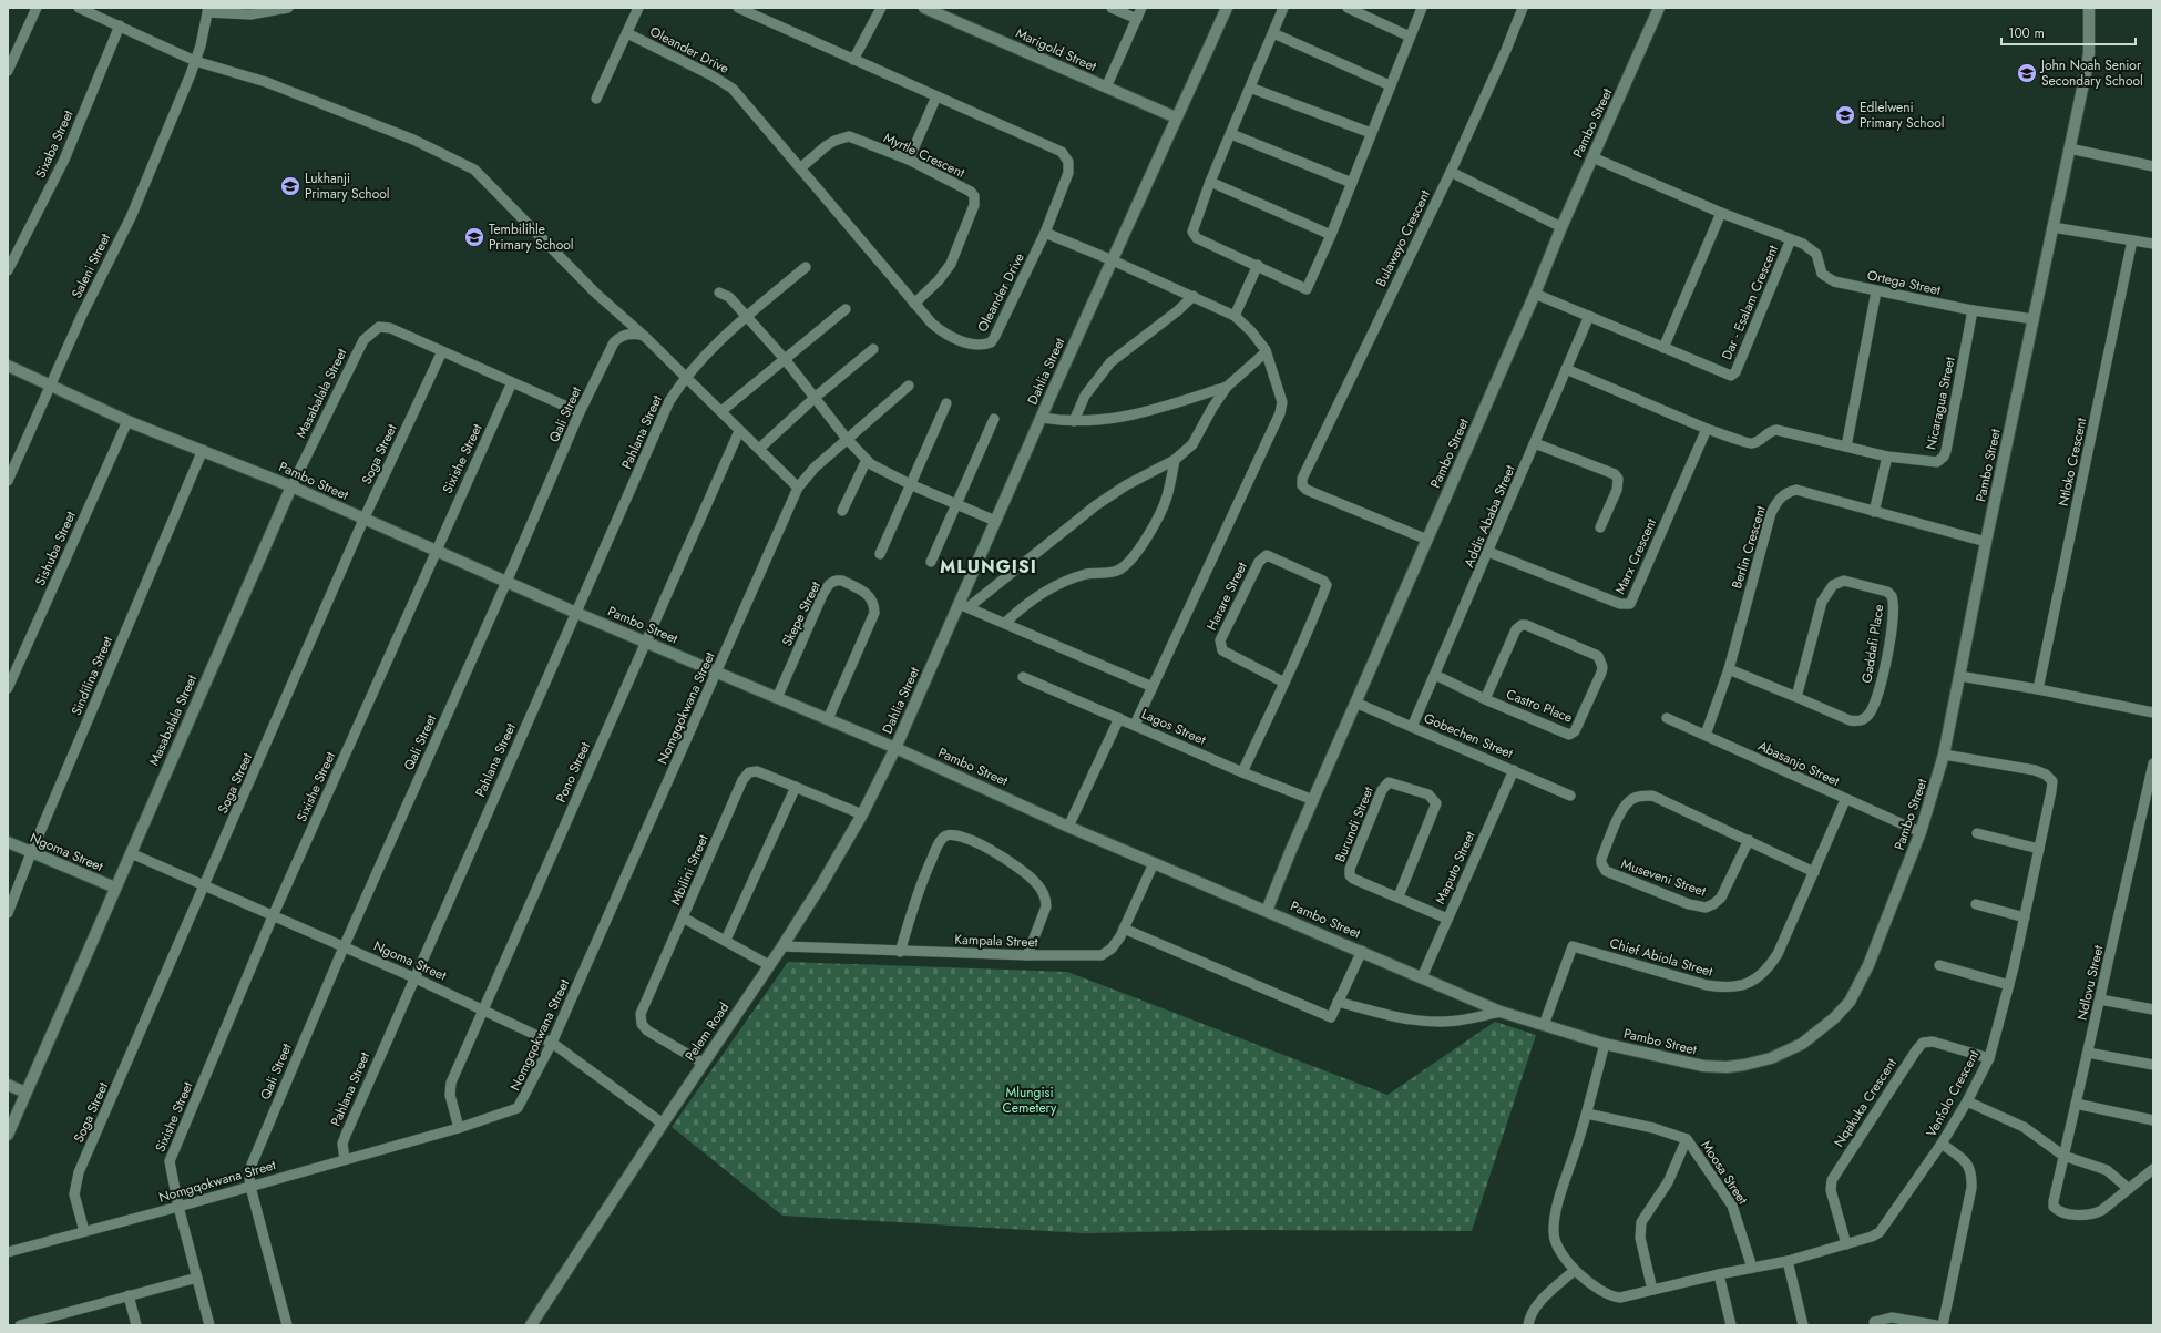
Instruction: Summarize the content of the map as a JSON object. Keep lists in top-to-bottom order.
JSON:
{
  "streets": {
    "street": [
      "Oleander Drive",
      "Marigold Street",
      "Pambo Street",
      "Sixaba Street",
      "Myrtle Crescent",
      "Bulawayo Crescent",
      "Saleni Street",
      "Ortega Street",
      "Dar - Esalam Crescent",
      "Dahlia Street",
      "Masabalala Street",
      "Nicaragua Street",
      "Qali Street",
      "Pahlana Street",
      "Soga Street",
      "Sixishe Street",
      "Ntloko Crescent",
      "Addis Ababa Street",
      "Berlin Crescent",
      "Sishuba Street",
      "Marx Crescent",
      "Harare Street",
      "Skepe Street",
      "Gaddafi Place",
      "Sindilina Street",
      "Castro Place",
      "Nomgqokwana Street",
      "Lagos Street",
      "Gobechen Street",
      "Abasanjo Street",
      "Pono Street",
      "Burundi Street",
      "Ngoma Street",
      "Maputo Street",
      "Mbilini Street",
      "Museveni Street",
      "Kampala Street",
      "Chief Abiola Street",
      "Ndlovu Street",
      "Pelem Road",
      "Venfolo Crescent",
      "Nqakuka Crescent",
      "Moosa Street"
    ]
  },
  "crossings": [
    ["Oleander Drive", "Myrtle Crescent"],
    ["Marigold Street", "Dahlia Street"],
    ["Pambo Street", "Bulawayo Crescent"],
    ["Pambo Street", "Saleni Street"],
    ["Pambo Street", "Ortega Street"],
    ["Pambo Street", "Dar - Esalam Crescent"],
    ["Pambo Street", "Dahlia Street"],
    ["Pambo Street", "Masabalala Street"],
    ["Pambo Street", "Qali Street"],
    ["Pambo Street", "Pahlana Street"],
    ["Pambo Street", "Soga Street"],
    ["Pambo Street", "Sixishe Street"],
    ["Pambo Street", "Berlin Crescent"],
    ["Pambo Street", "Sishuba Street"],
    ["Pambo Street", "Skepe Street"],
    ["Pambo Street", "Sindilina Street"],
    ["Pambo Street", "Nomgqokwana Street"],
    ["Pambo Street", "Lagos Street"],
    ["Pambo Street", "Gobechen Street"],
    ["Pambo Street", "Abasanjo Street"],
    ["Pambo Street", "Pono Street"],
    ["Pambo Street", "Maputo Street"],
    ["Pambo Street", "Kampala Street"],
    ["Pambo Street", "Chief Abiola Street"],
    ["Pambo Street", "Pelem Road"],
    ["Pambo Street", "Venfolo Crescent"],
    ["Ortega Street", "Dar - Esalam Crescent"],
    ["Ortega Street", "Nicaragua Street"],
    ["Dar - Esalam Crescent", "Addis Ababa Street"],
    ["Dahlia Street", "Pelem Road"],
    ["Masabalala Street", "Soga Street"],
    ["Masabalala Street", "Ngoma Street"],
    ["Nicaragua Street", "Addis Ababa Street"],
    ["Nicaragua Street", "Marx Crescent"],
    ["Qali Street", "Nomgqokwana Street"],
    ["Qali Street", "Ngoma Street"],
    ["Pahlana Street", "Nomgqokwana Street"],
    ["Pahlana Street", "Ngoma Street"],
    ["Soga Street", "Nomgqokwana Street"],
    ["Soga Street", "Ngoma Street"],
    ["Sixishe Street", "Nomgqokwana Street"],
    ["Sixishe Street", "Ngoma Street"],
    ["Addis Ababa Street", "Marx Crescent"],
    ["Addis Ababa Street", "Castro Place"],
    ["Addis Ababa Street", "Gobechen Street"],
    ["Berlin Crescent", "Gaddafi Place"],
    ["Berlin Crescent", "Abasanjo Street"],
    ["Harare Street", "Lagos Street"],
    ["Sindilina Street", "Ngoma Street"],
    ["Nomgqokwana Street", "Pono Street"],
    ["Nomgqokwana Street", "Ngoma Street"],
    ["Gobechen Street", "Maputo Street"],
    ["Abasanjo Street", "Chief Abiola Street"],
    ["Pono Street", "Ngoma Street"],
    ["Burundi Street", "Maputo Street"],
    ["Ngoma Street", "Pelem Road"],
    ["Mbilini Street", "Pelem Road"],
    ["Museveni Street", "Chief Abiola Street"],
    ["Kampala Street", "Pelem Road"],
    ["Venfolo Crescent", "Nqakuka Crescent"],
    ["Venfolo Crescent", "Moosa Street"]
  ],
  "districts": ["MLUNGISI"],
  "parks": ["Mlungisi Cemetery"],
  "places": {
    "school or university": [
      "John Noah Senior Secondary School",
      "Edlelweni Primary School",
      "Lukhanji Primary School",
      "Tembilihle Primary School"
    ]
  },
  "scale_bar": "100 m"
}
